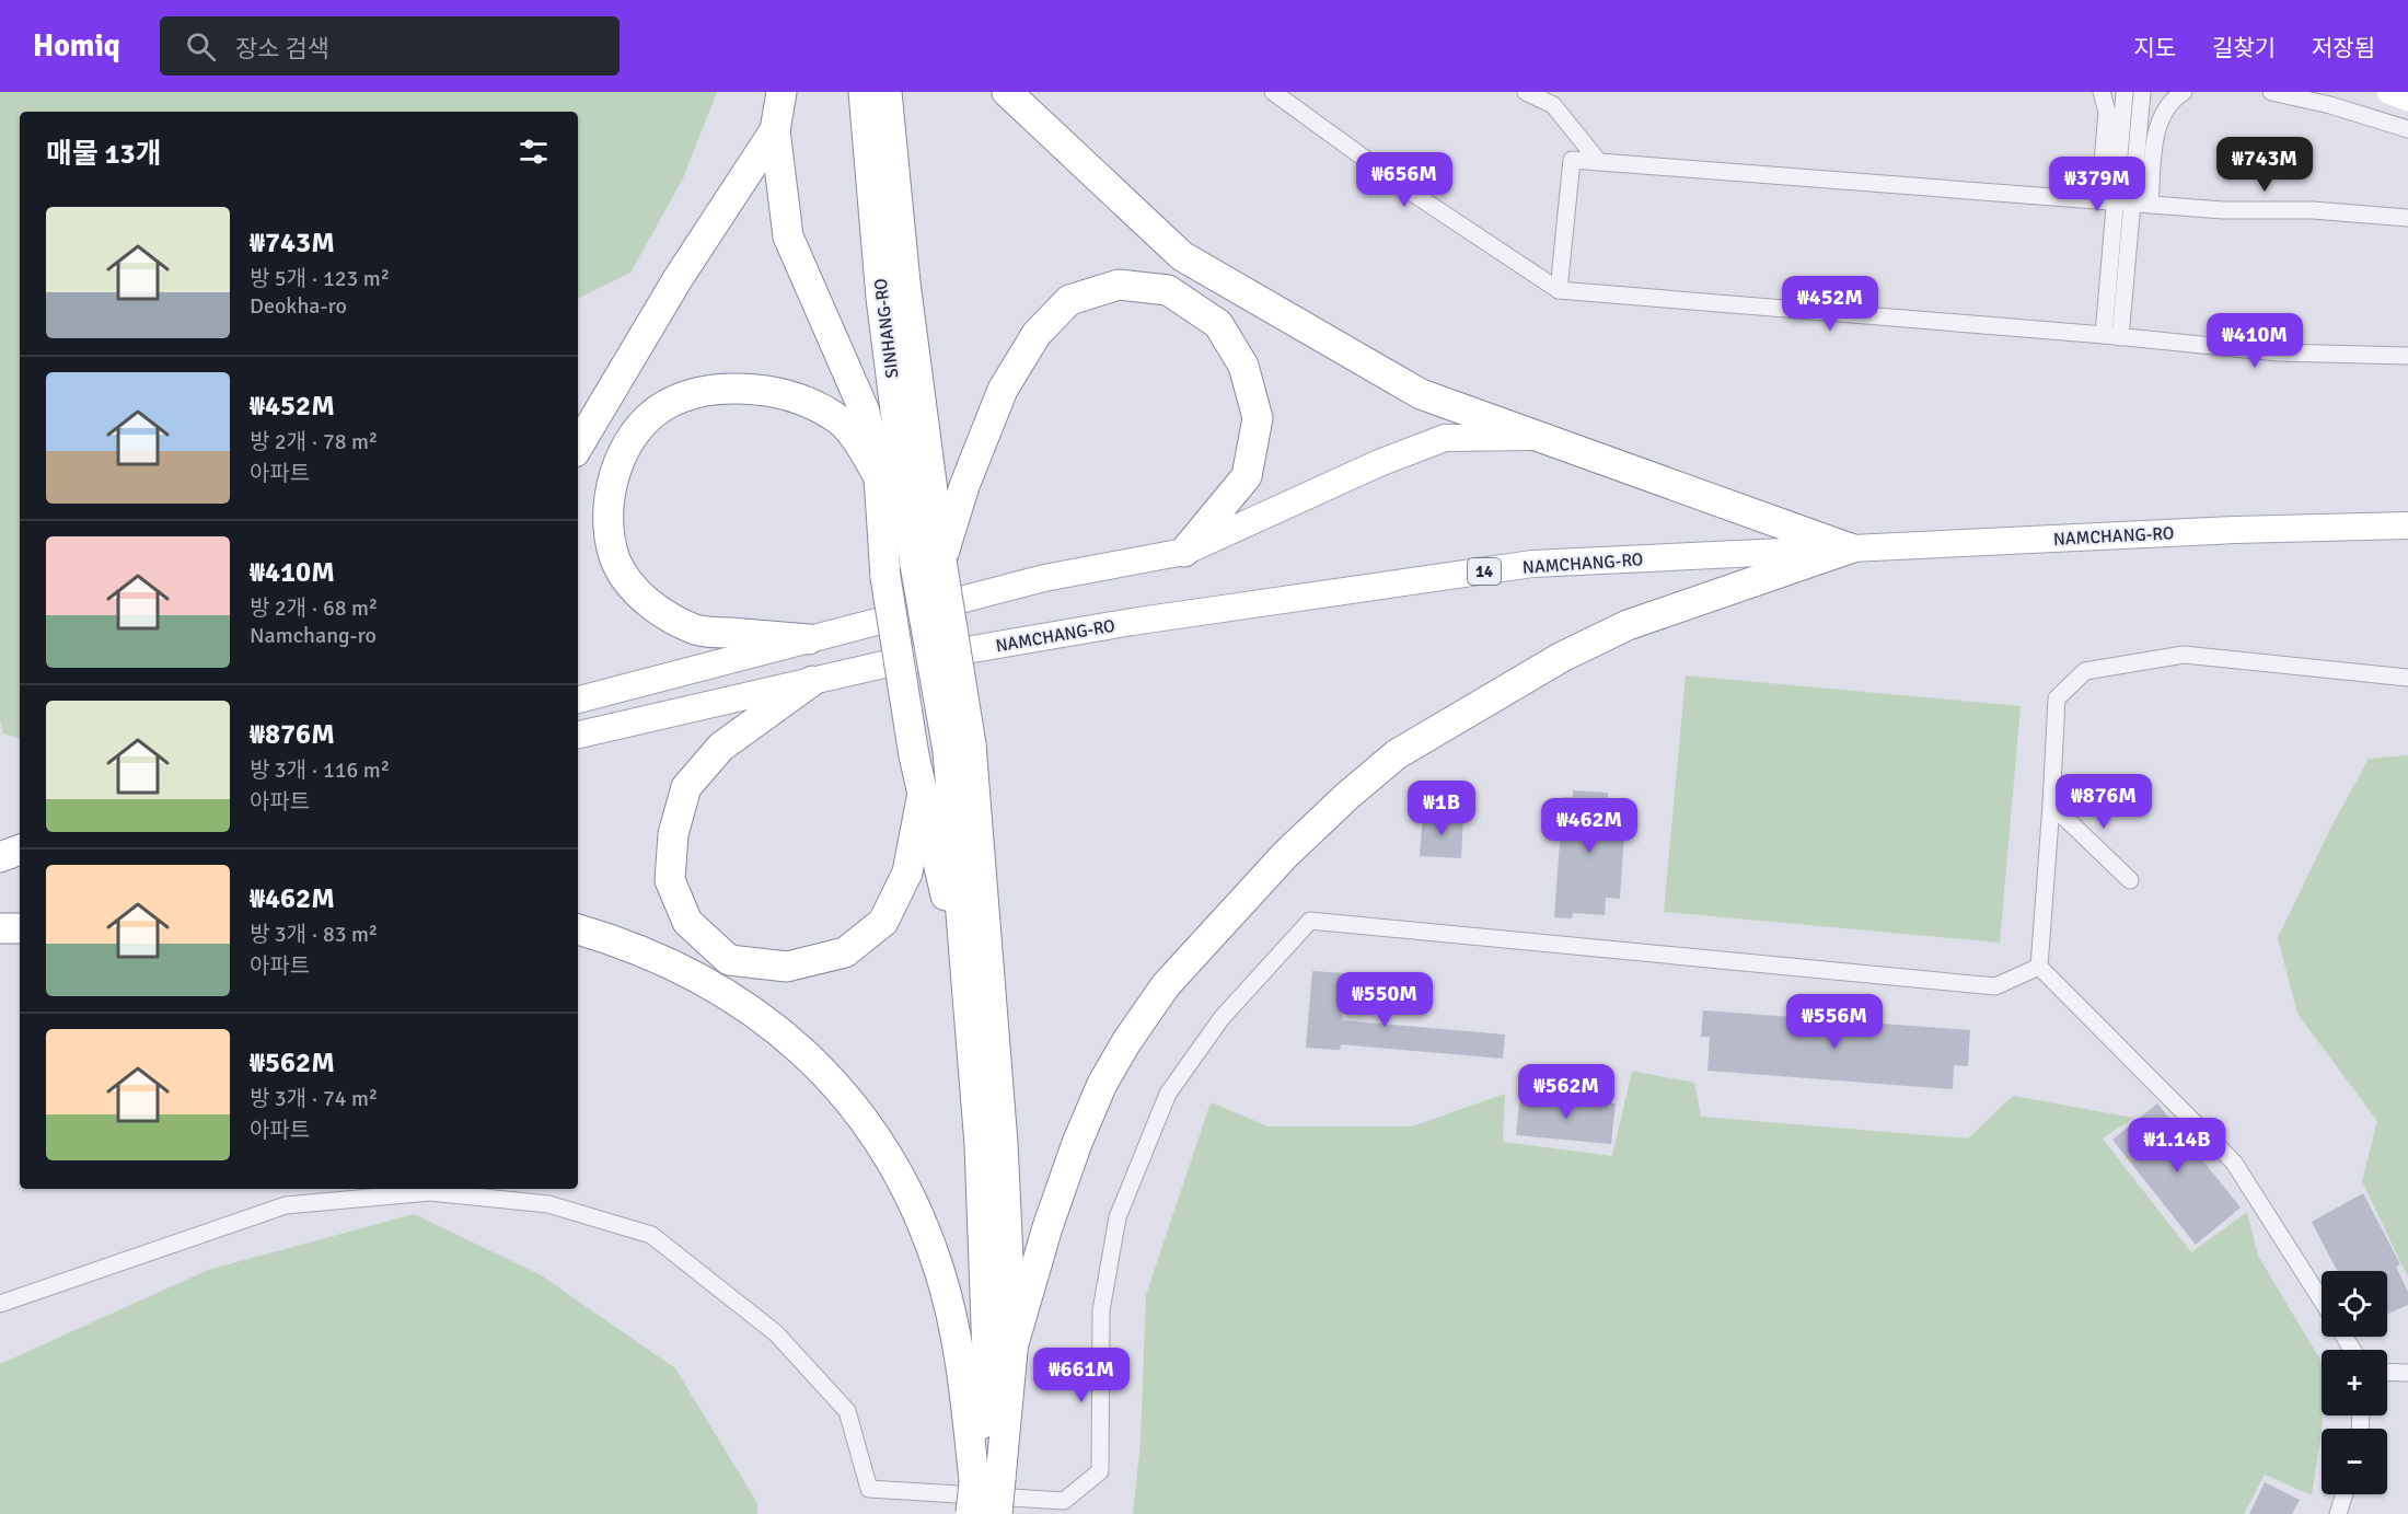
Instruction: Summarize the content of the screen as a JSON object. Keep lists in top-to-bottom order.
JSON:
{
  "streets": {
    "highway": ["SINHANG-RO"],
    "main road": ["NAMCHANG-RO", "14"]
  },
  "page": {
    "header": "Homiq",
    "search": "장소 검색",
    "nav": ["지도", "길찾기", "저장됨"],
    "heading": "매물 13개",
    "price": [
      "₩743M",
      "₩656M",
      "₩379M",
      "₩452M",
      "₩410M",
      "₩876M",
      "₩1B",
      "₩462M",
      "₩550M",
      "₩556M",
      "₩562M",
      "₩1.14B",
      "₩661M"
    ],
    "list": [
      {
        "name": "₩743M",
        "note": "방 5개 · 123 m² · Deokha-ro"
      },
      {
        "name": "₩452M",
        "note": "방 2개 · 78 m² · 아파트"
      },
      {
        "name": "₩410M",
        "note": "방 2개 · 68 m² · Namchang-ro"
      },
      {
        "name": "₩876M",
        "note": "방 3개 · 116 m² · 아파트"
      },
      {
        "name": "₩462M",
        "note": "방 3개 · 83 m² · 아파트"
      },
      {
        "name": "₩562M",
        "note": "방 3개 · 74 m² · 아파트"
      }
    ],
    "map_buttons": ["+", "−"]
  }
}
